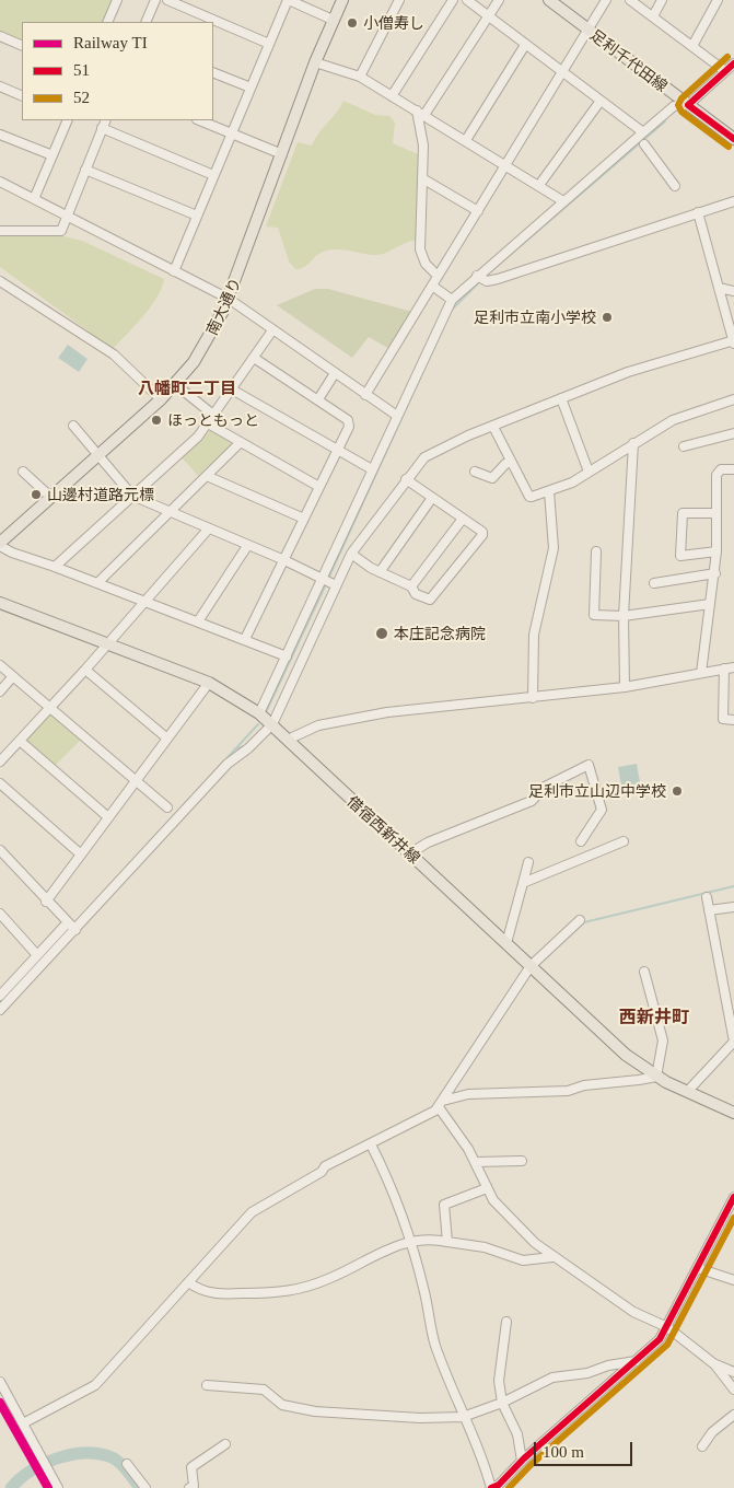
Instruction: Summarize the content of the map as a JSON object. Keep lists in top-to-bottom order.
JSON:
{
  "streets": {
    "main road": ["足利千代田線", "南大通り", "借宿西新井線"]
  },
  "districts": ["八幡町二丁目", "西新井町"],
  "places": [
    "小僧寿し",
    "足利市立南小学校",
    "ほっともっと",
    "山邊村道路元標",
    "本庄記念病院",
    "足利市立山辺中学校"
  ],
  "lines": ["transit line 52", "transit line 51", "rail line TI"],
  "legend": ["Railway TI", "51", "52"],
  "scale_bar": "100 m"
}
